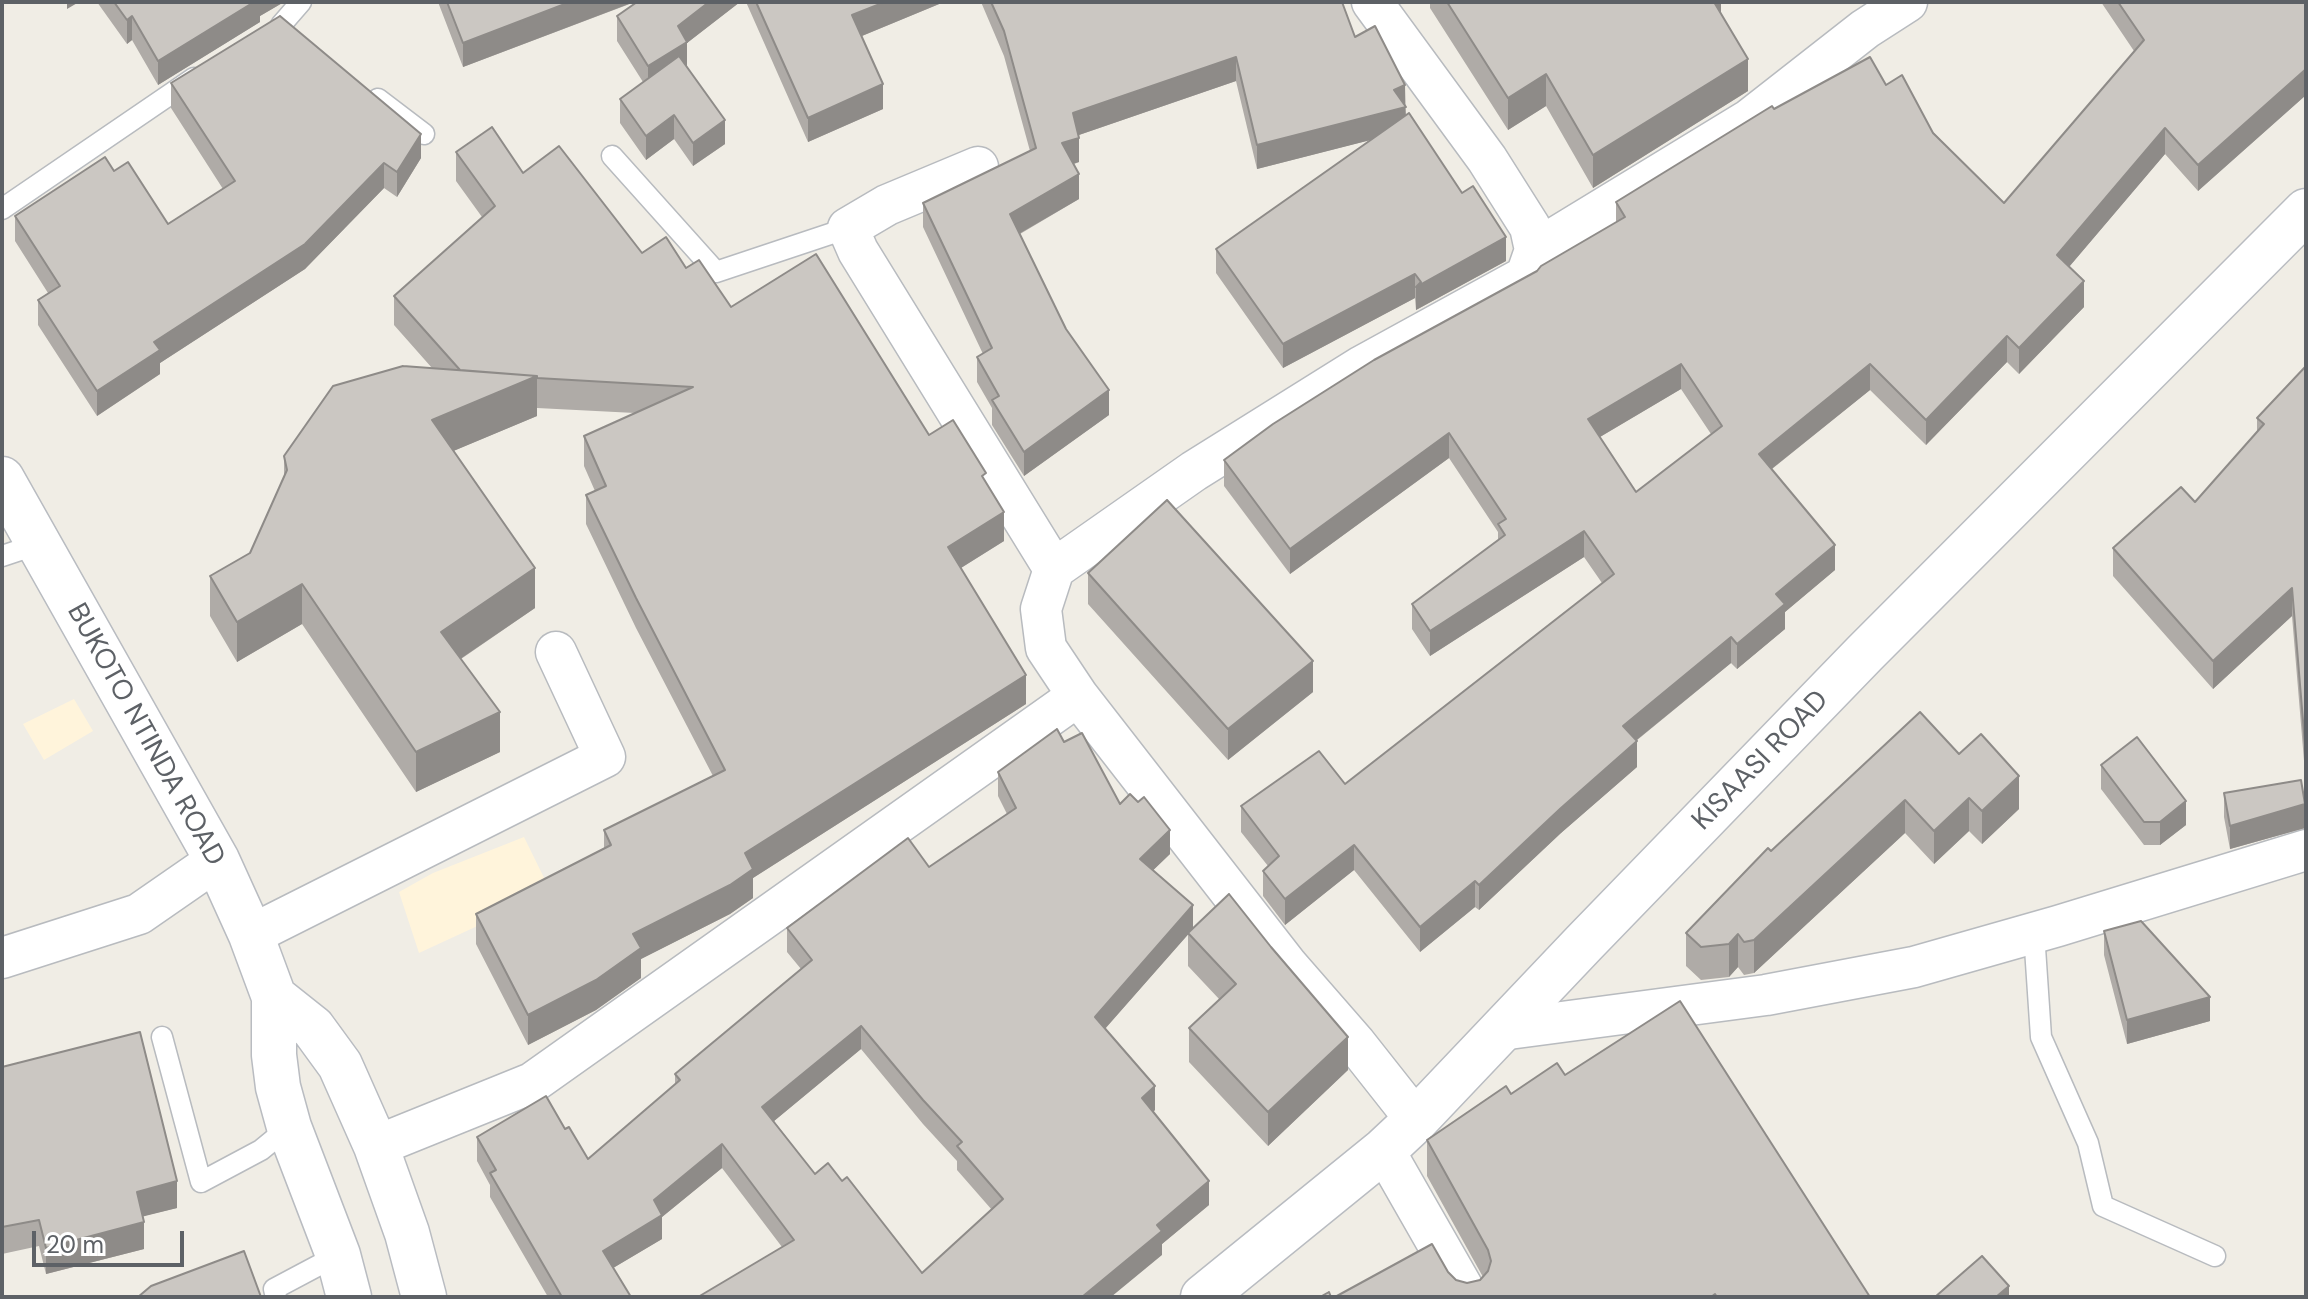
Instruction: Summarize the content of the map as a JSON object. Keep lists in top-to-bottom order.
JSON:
{
  "streets": {
    "main road": ["BUKOTO NTINDA ROAD", "KISAASI ROAD"]
  },
  "scale_bar": "20 m"
}
